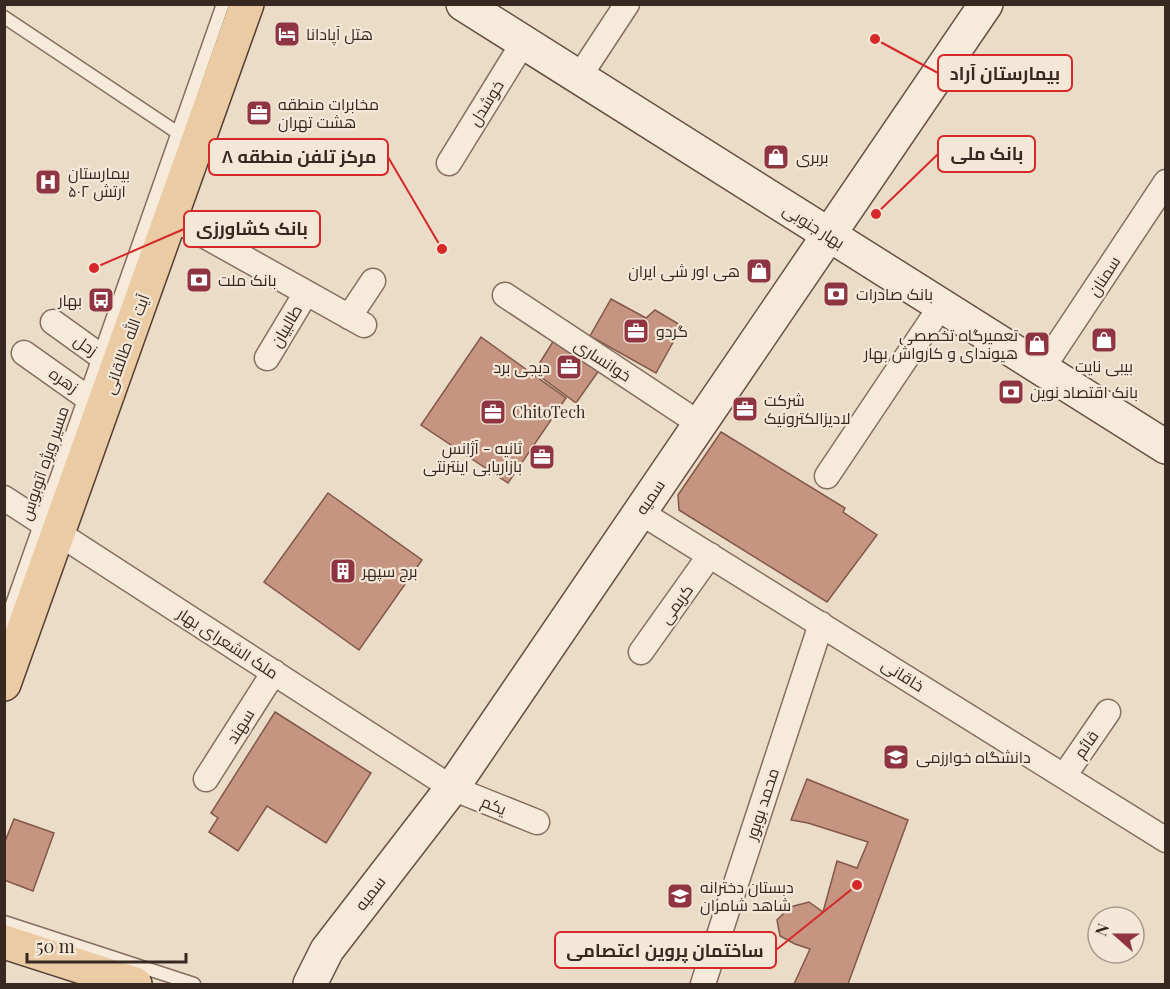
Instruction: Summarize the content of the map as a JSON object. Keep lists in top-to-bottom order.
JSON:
{
  "streets": {
    "main road": ["بهار جنوبی", "آیت الله طالقانی", "سمیه"],
    "street": [
      "خوشدل",
      "سمنان",
      "طالبیان",
      "زحل",
      "خوانساری",
      "زهره",
      "کریمی",
      "ملک الشعرای بهار",
      "خاقانی",
      "سهند",
      "قائم",
      "محمد بوبور",
      "یکم"
    ],
    "lane": ["مسیر ویژه اتوبوس"]
  },
  "crossings": [
    ["خوشدل", "بهار جنوبی"],
    ["بهار جنوبی", "سمنان"],
    ["بهار جنوبی", "سمیه"],
    ["طالبیان", "آیت الله طالقانی"],
    ["آیت الله طالقانی", "زحل"],
    ["آیت الله طالقانی", "زهره"],
    ["آیت الله طالقانی", "مسیر ویژه اتوبوس"],
    ["آیت الله طالقانی", "ملک الشعرای بهار"],
    ["خوانساری", "سمیه"],
    ["مسیر ویژه اتوبوس", "ملک الشعرای بهار"],
    ["سمیه", "ملک الشعرای بهار"],
    ["سمیه", "خاقانی"],
    ["سمیه", "یکم"],
    ["کریمی", "خاقانی"],
    ["ملک الشعرای بهار", "سهند"],
    ["ملک الشعرای بهار", "یکم"],
    ["خاقانی", "قائم"],
    ["خاقانی", "محمد بوبور"]
  ],
  "places": {
    "hotel": ["هتل آپادانا"],
    "other": [
      "بیمارستان آراد",
      "بانک ملی",
      "مرکز تلفن منطقه ۸",
      "بانک کشاورزی",
      "ساختمان پروین اعتصامی"
    ],
    "office": [
      "مخابرات منطقه هشت تهران",
      "گردو",
      "دیجی برد",
      "شرکت لادیزالکترونیک",
      "ChitoTech",
      "ثانیه - آژانس بازاریابی اینترنتی"
    ],
    "shop": [
      "بربری",
      "هی اور شی ایران",
      "بیبی نایت",
      "تعمیرگاه تخصصی هیوندای و کارواش بهار"
    ],
    "hospital": ["بیمارستان ۵۰۲ ارتش"],
    "bank": ["بانک ملت", "بانک صادرات", "بانک اقتصاد نوین"],
    "bus stop": ["بهار"],
    "building": ["برج سپهر"],
    "school or university": ["دانشگاه خوارزمی", "دبستان دخترانه شاهد شامران"]
  },
  "scale_bar": "50 m",
  "north": "left"
}
